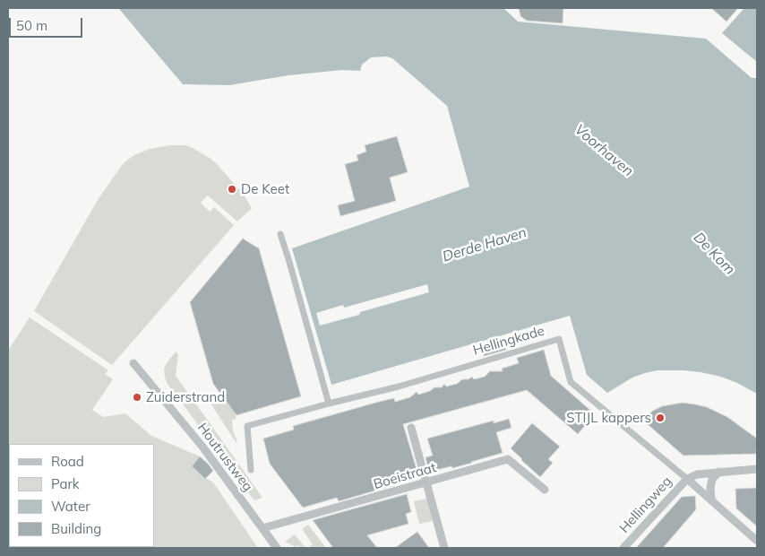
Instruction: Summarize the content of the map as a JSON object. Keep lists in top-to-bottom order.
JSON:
{
  "streets": {
    "street": [
      "Hellingkade",
      "Houtrustweg",
      "Boeistraat",
      "Hellingweg"
    ]
  },
  "crossings": [
    ["Hellingkade", "Hellingweg"],
    ["Houtrustweg", "Boeistraat"]
  ],
  "water": ["Voorhaven", "Derde Haven", "De Kom"],
  "places": ["De Keet", "Zuiderstrand", "STIJL kappers"],
  "legend": [
    "Road",
    "Park",
    "Water",
    "Building"
  ],
  "scale_bar": "50 m"
}
